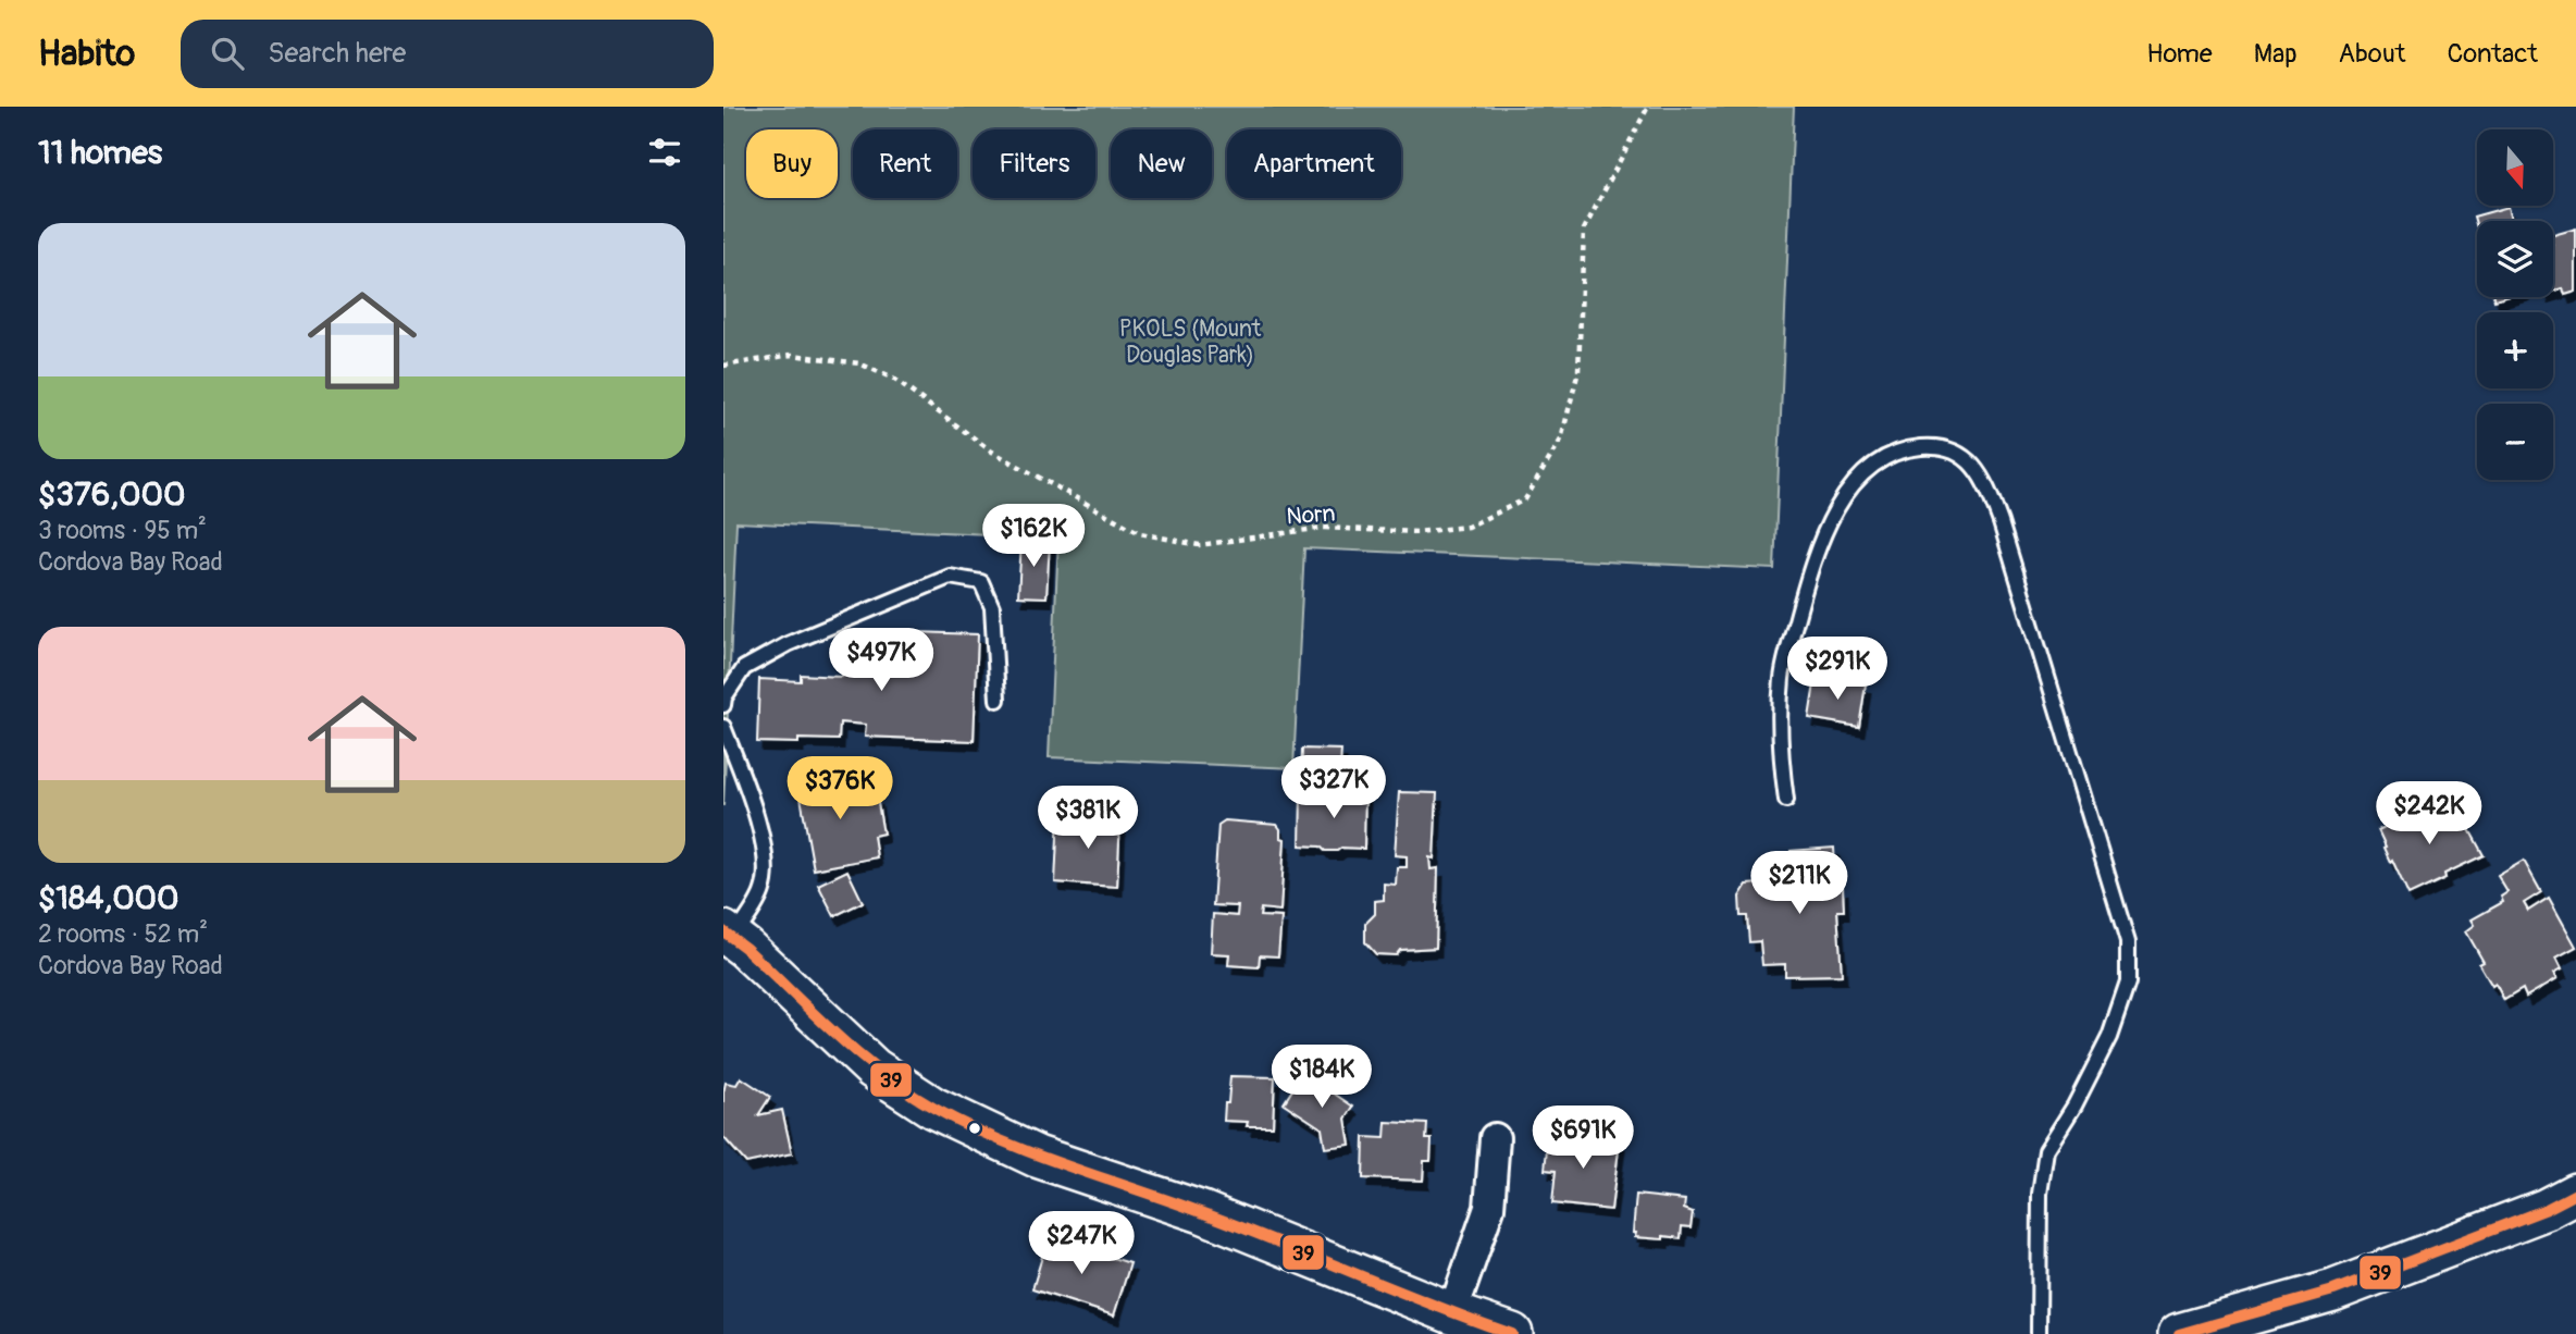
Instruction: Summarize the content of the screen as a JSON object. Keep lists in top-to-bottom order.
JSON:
{
  "streets": {
    "path": ["Norn"]
  },
  "parks": ["PKOLS (Mount Douglas Park)"],
  "lines": ["transit line 39"],
  "north": "bottom",
  "page": {
    "header": "Habito",
    "search": "Search here",
    "nav": [
      "Home",
      "Map",
      "About",
      "Contact"
    ],
    "heading": "11 homes",
    "map_buttons": ["+", "−"],
    "chip": [
      "Buy",
      "Rent",
      "Filters",
      "New",
      "Apartment"
    ],
    "list": [
      {
        "name": "$376,000",
        "note": "3 rooms · 95 m² · Cordova Bay Road"
      },
      {
        "name": "$184,000",
        "note": "2 rooms · 52 m² · Cordova Bay Road"
      }
    ],
    "price": [
      "$162K",
      "$497K",
      "$291K",
      "$327K",
      "$376K",
      "$242K",
      "$381K",
      "$211K",
      "$184K",
      "$691K",
      "$247K"
    ]
  }
}
